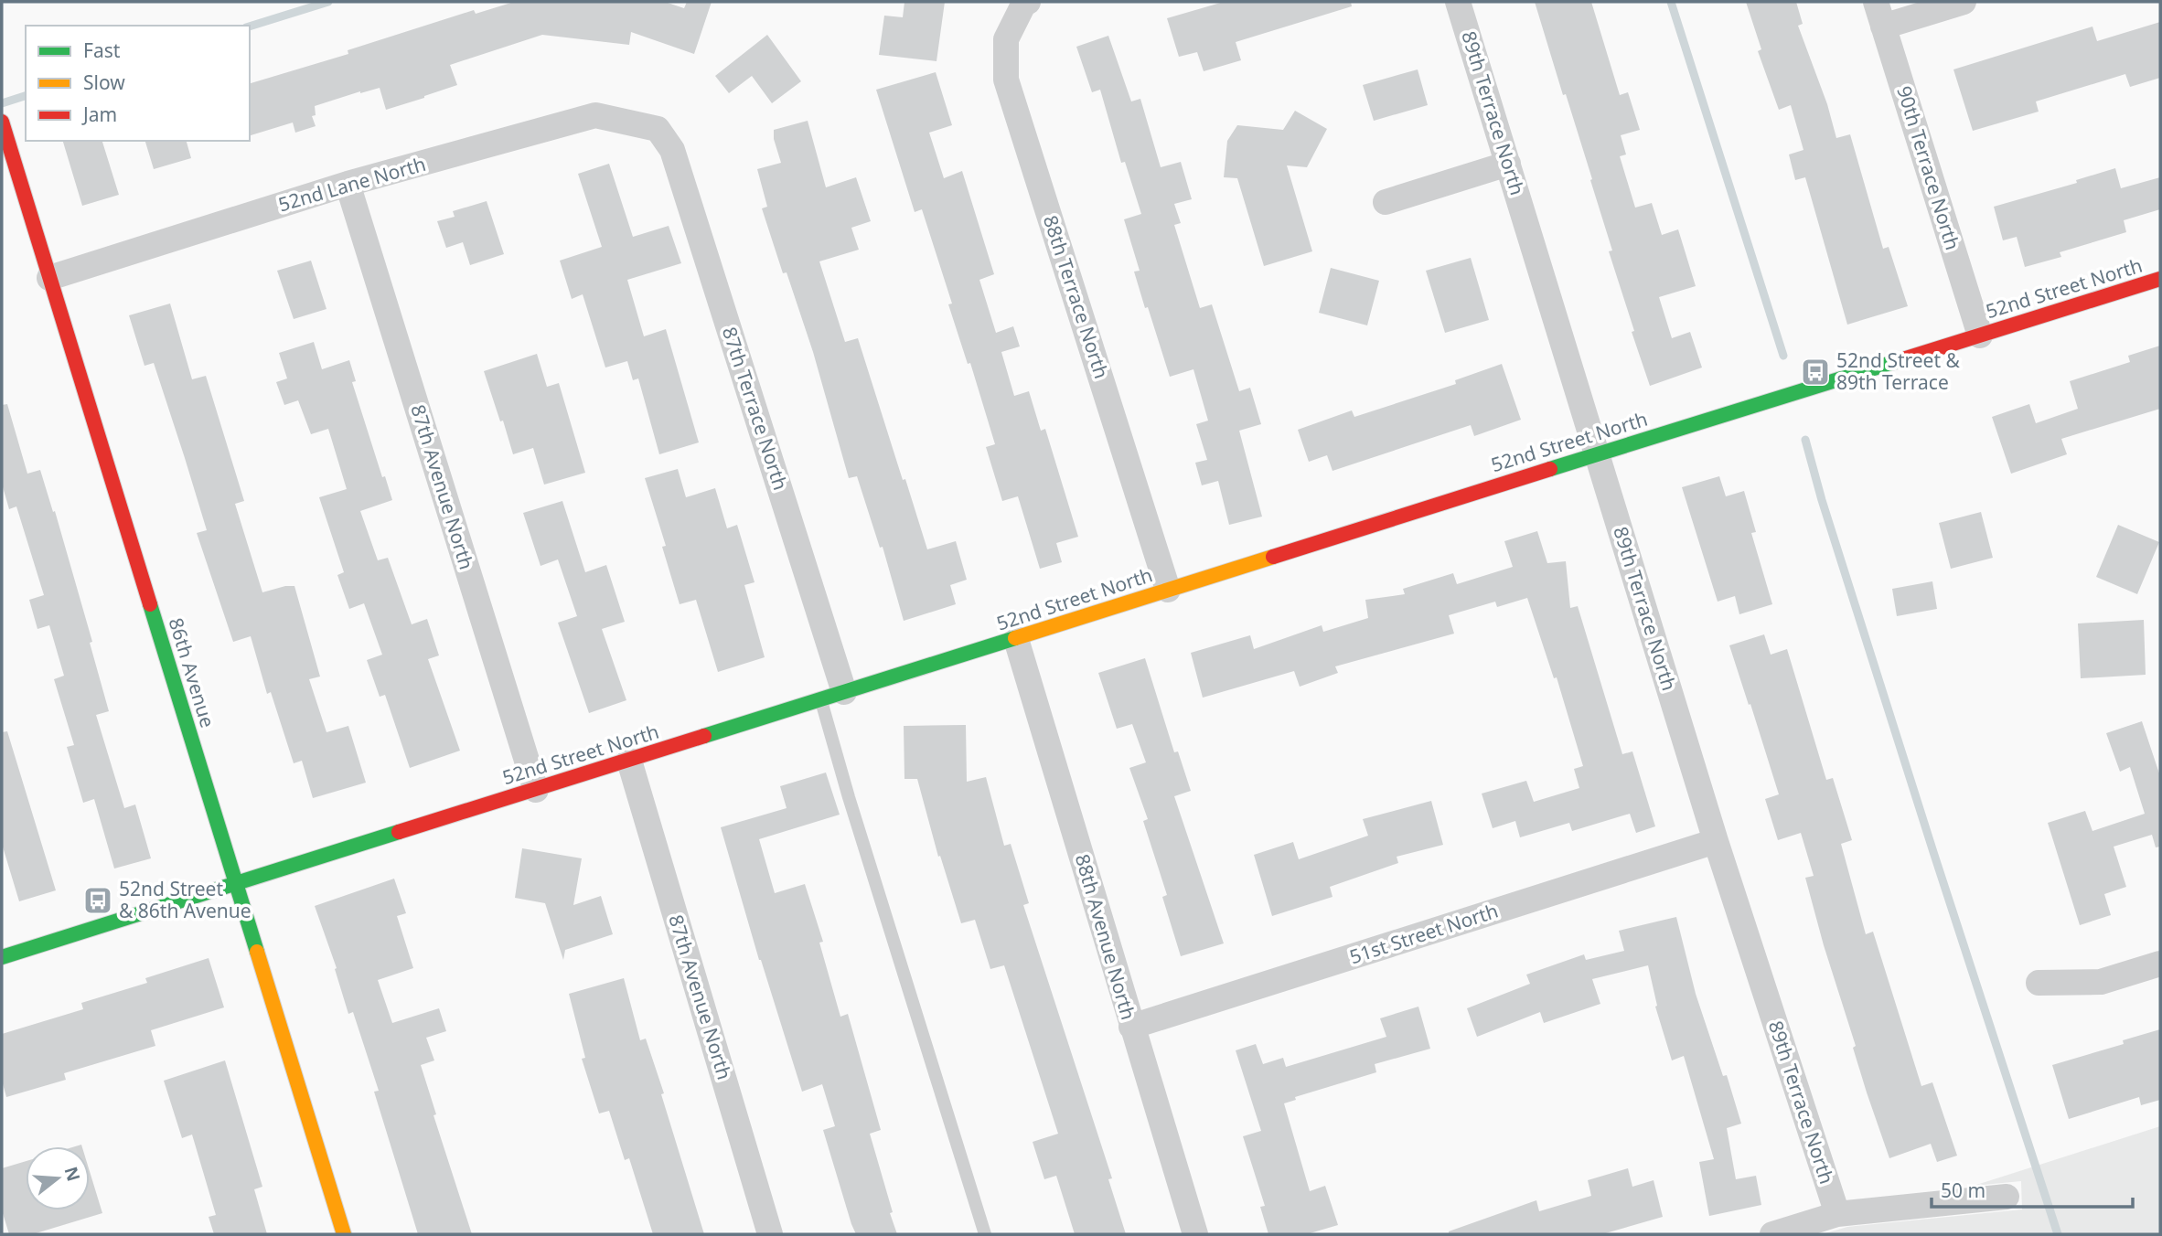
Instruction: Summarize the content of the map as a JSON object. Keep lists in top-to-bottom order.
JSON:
{
  "streets": {
    "street": [
      "89th Terrace North",
      "90th Terrace North",
      "52nd Lane North",
      "52nd Street North",
      "88th Terrace North",
      "87th Terrace North",
      "87th Avenue North",
      "86th Avenue",
      "51st Street North",
      "88th Avenue North"
    ]
  },
  "crossings": [
    ["89th Terrace North", "52nd Street North"],
    ["89th Terrace North", "51st Street North"],
    ["90th Terrace North", "52nd Street North"],
    ["52nd Lane North", "87th Terrace North"],
    ["52nd Lane North", "87th Avenue North"],
    ["52nd Lane North", "86th Avenue"],
    ["52nd Street North", "88th Terrace North"],
    ["52nd Street North", "87th Terrace North"],
    ["52nd Street North", "87th Avenue North"],
    ["52nd Street North", "86th Avenue"],
    ["52nd Street North", "88th Avenue North"],
    ["51st Street North", "88th Avenue North"]
  ],
  "places": {
    "bus stop": ["52nd Street & 89th Terrace", "52nd Street & 86th Avenue"]
  },
  "legend": ["Fast", "Slow", "Jam"],
  "scale_bar": "50 m",
  "north": "right"
}
